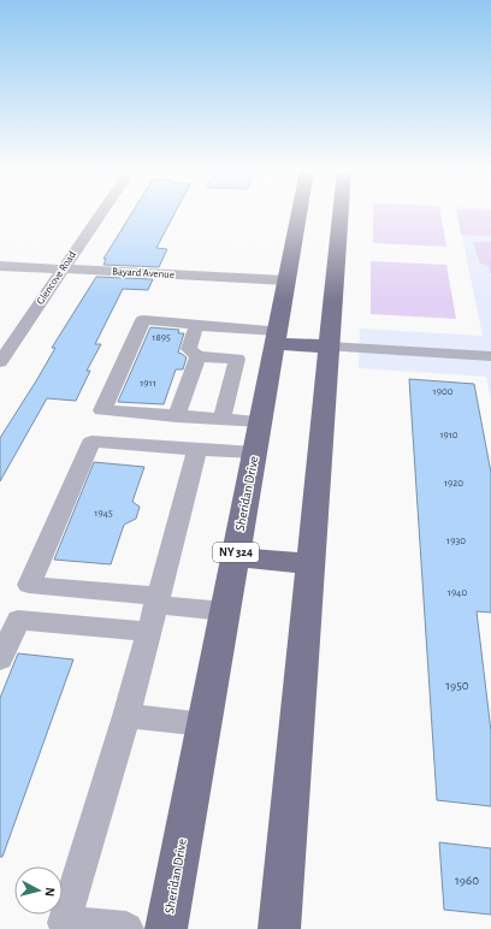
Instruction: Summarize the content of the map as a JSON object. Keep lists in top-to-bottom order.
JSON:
{
  "streets": {
    "main road": ["Sheridan Drive", "NY 324"],
    "street": ["Bayard Avenue", "Glencove Road"]
  },
  "crossings": [
    ["Bayard Avenue", "Glencove Road"],
    ["Bayard Avenue", "Sheridan Drive"]
  ],
  "house_numbers": [
    "1895",
    "1911",
    "1900",
    "1910",
    "1920",
    "1945",
    "1930",
    "1940",
    "1950",
    "1960"
  ],
  "north": "right"
}
